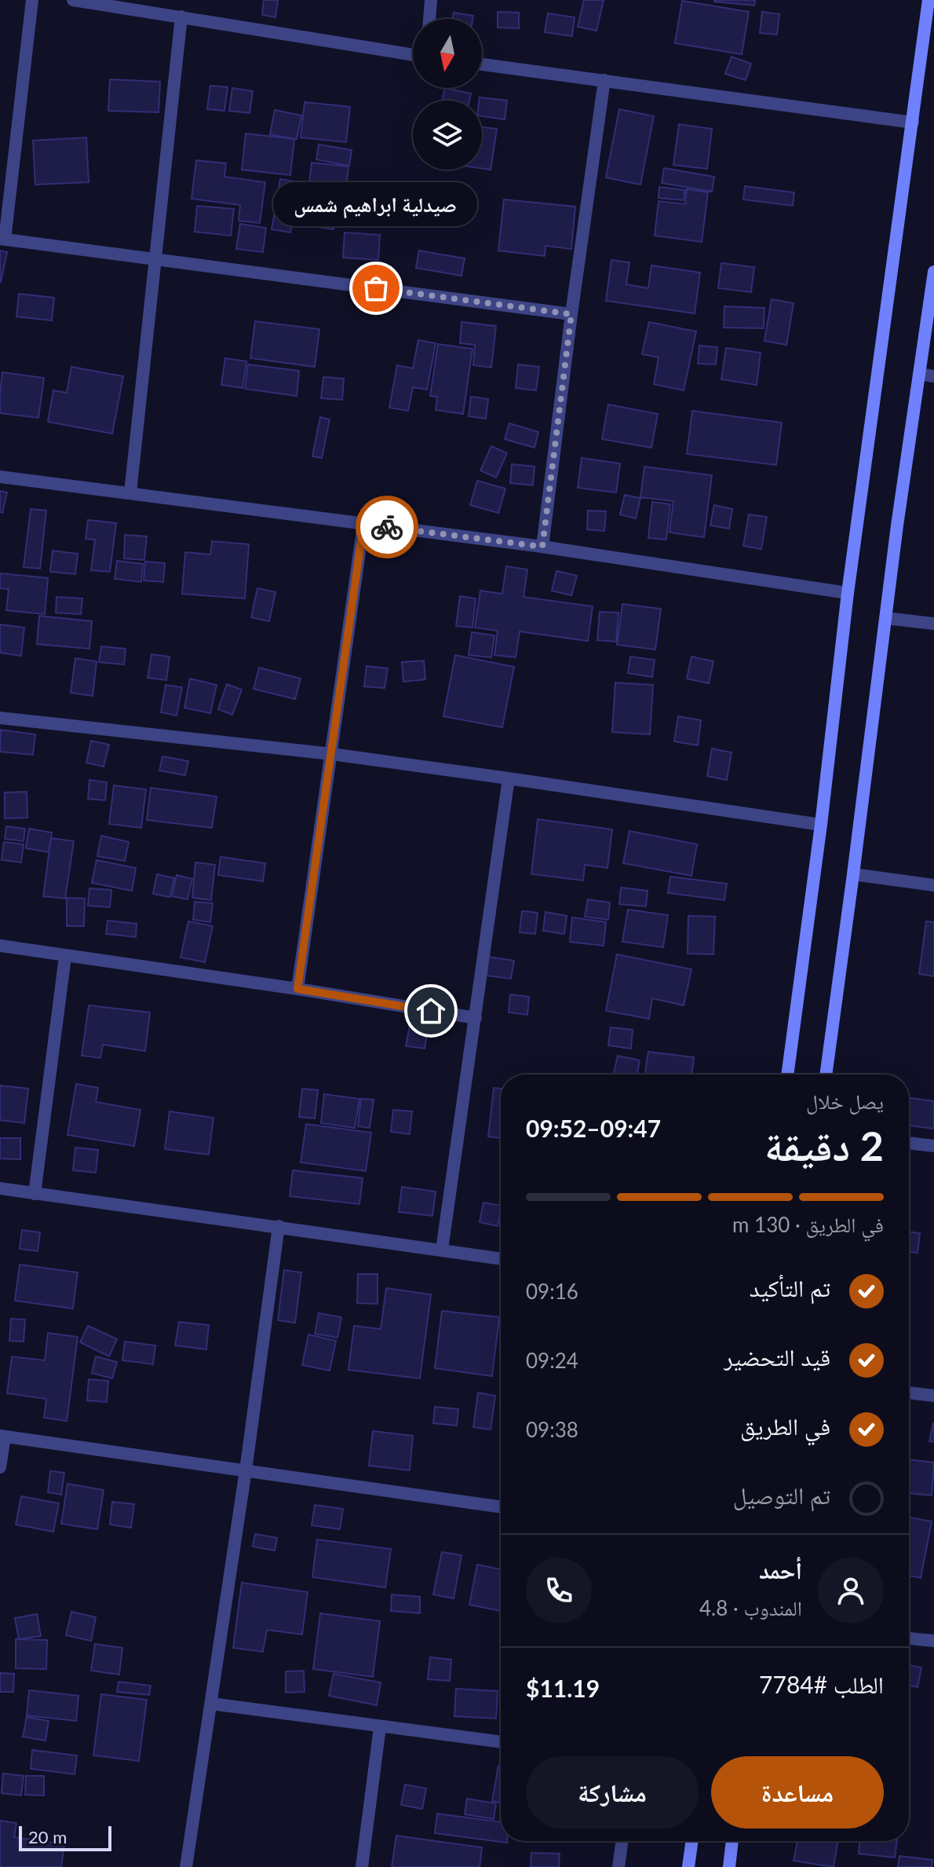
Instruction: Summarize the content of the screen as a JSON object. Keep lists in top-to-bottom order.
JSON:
{
  "places": ["صيدلية ابراهيم شمس"],
  "scale_bar": "20 m",
  "north": "bottom",
  "page": {
    "bubble": "صيدلية ابراهيم شمس",
    "heading": ["2 دقيقة", "يصل خلال", "09:47–09:52"],
    "panel": [
      "أحمد",
      "المندوب · 4.8",
      "الطلب #7784",
      "$11.19"
    ],
    "bar": "في الطريق · 130 m",
    "list": [
      ["تم التأكيد", "09:16"],
      ["قيد التحضير", "09:24"],
      ["في الطريق", "09:38"],
      "تم التوصيل"
    ],
    "buttons": ["مساعدة", "مشاركة"],
    "scale": "20 m"
  }
}
